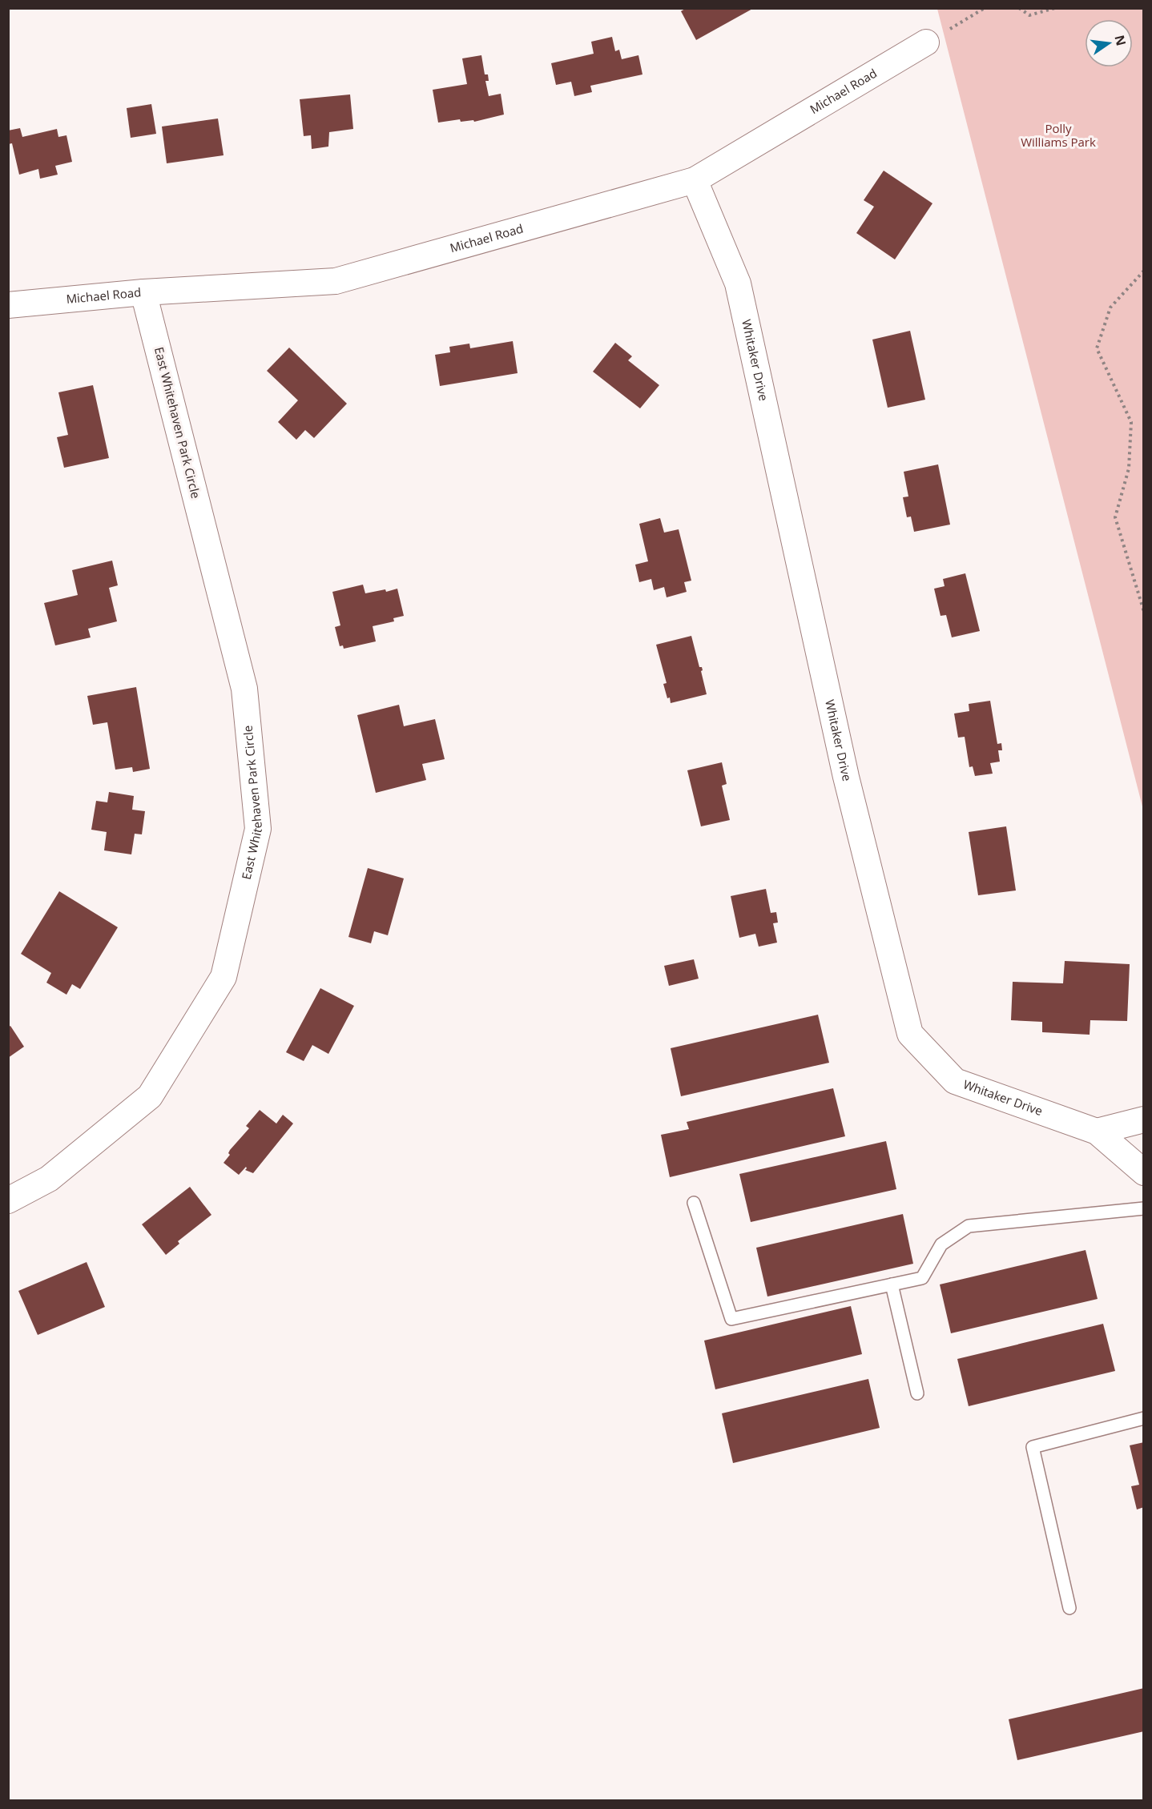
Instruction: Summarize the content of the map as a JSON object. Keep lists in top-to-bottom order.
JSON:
{
  "streets": {
    "street": ["Michael Road", "Whitaker Drive", "East Whitehaven Park Circle"]
  },
  "crossings": [
    ["Michael Road", "Whitaker Drive"],
    ["Michael Road", "East Whitehaven Park Circle"]
  ],
  "parks": ["Polly Williams Park"],
  "north": "right"
}
